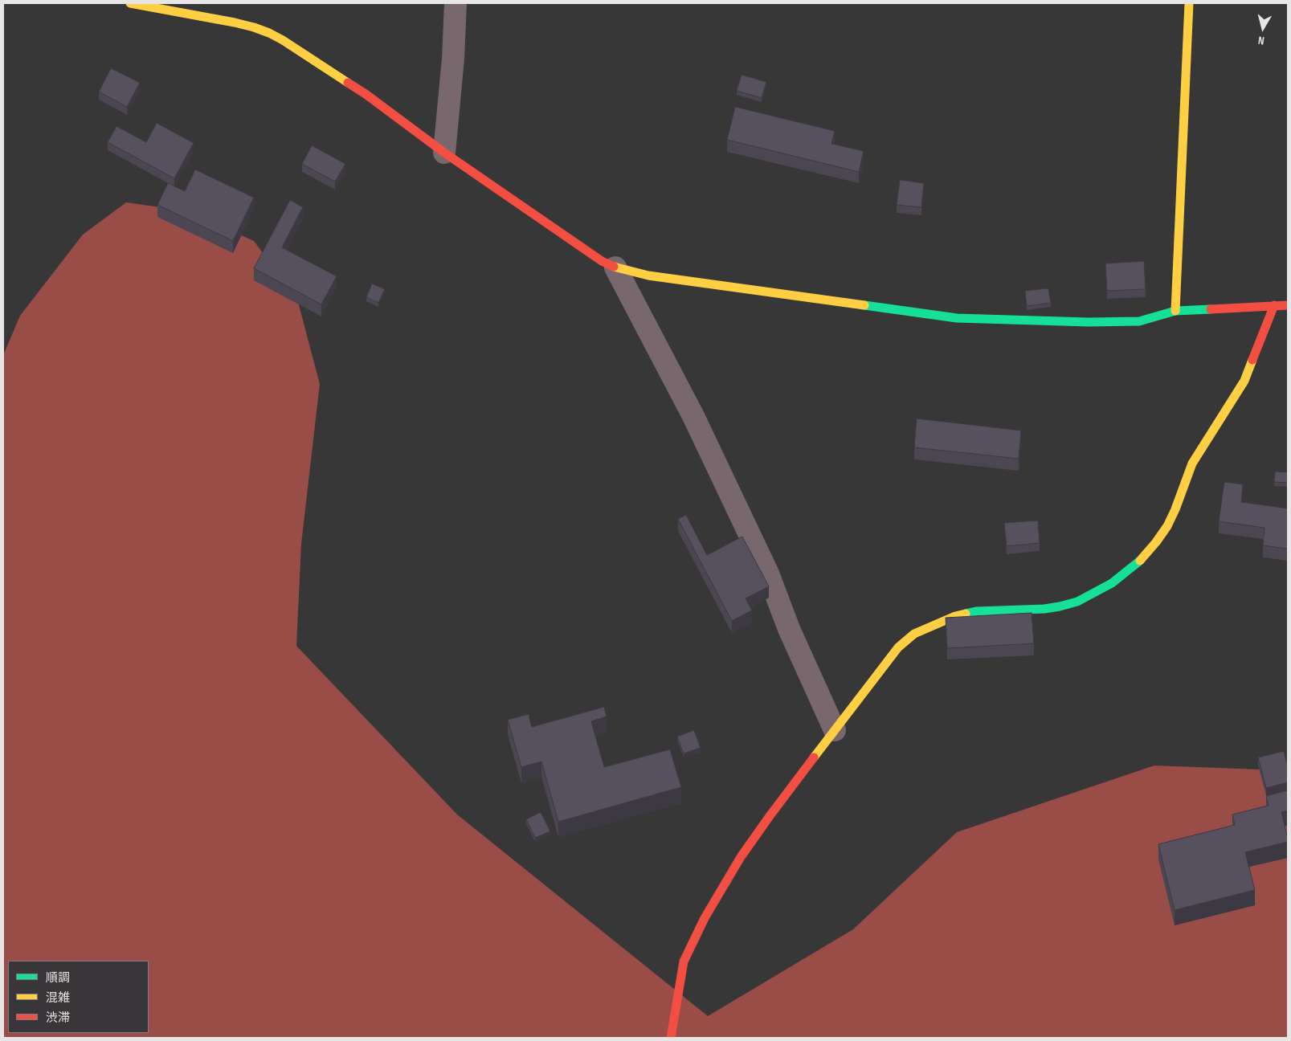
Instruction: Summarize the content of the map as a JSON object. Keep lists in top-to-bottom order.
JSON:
{
  "legend": ["順調", "混雑", "渋滞"],
  "north": "bottom"
}
